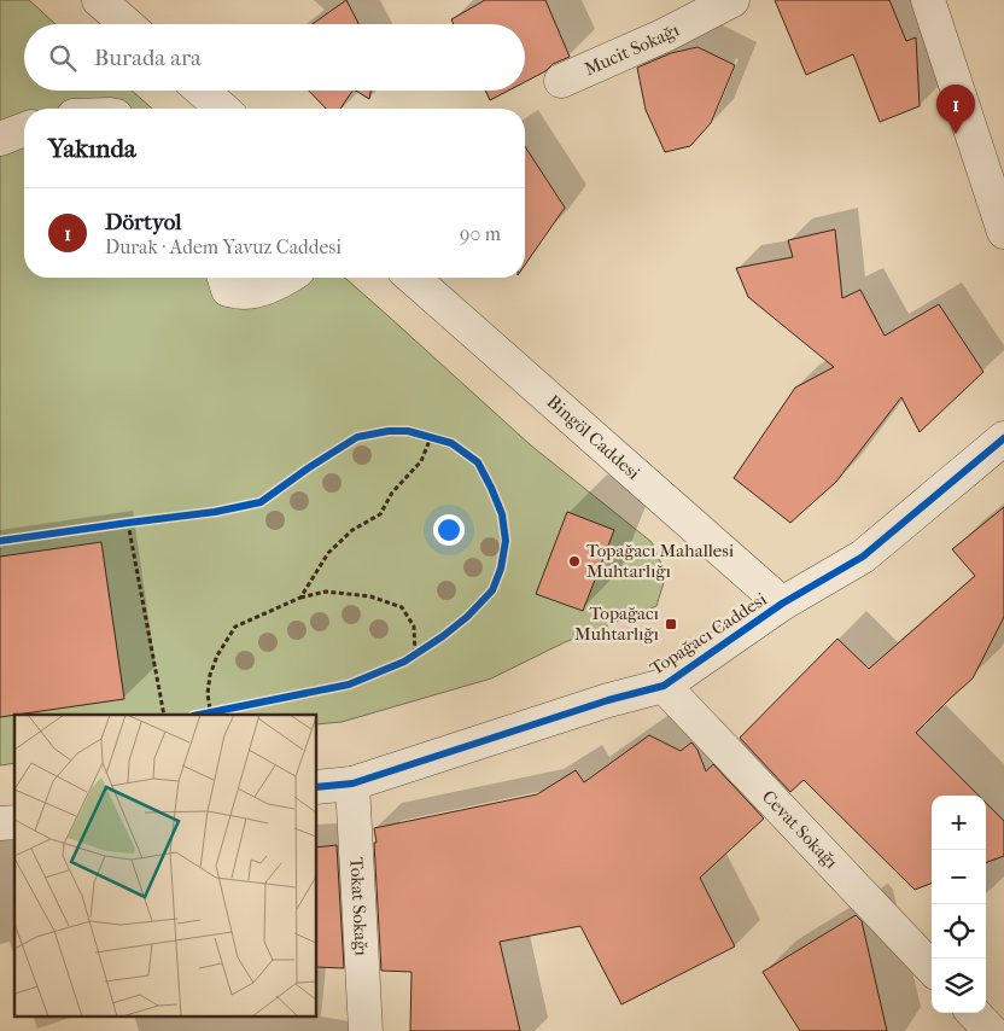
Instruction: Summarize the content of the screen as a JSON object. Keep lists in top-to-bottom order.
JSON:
{
  "streets": {
    "street": [
      "Mucit Sokağı",
      "Bingöl Caddesi",
      "Topağacı Caddesi",
      "Cevat Sokağı",
      "Tokat Sokağı"
    ]
  },
  "crossings": [
    ["Bingöl Caddesi", "Topağacı Caddesi"],
    ["Topağacı Caddesi", "Cevat Sokağı"],
    ["Topağacı Caddesi", "Tokat Sokağı"]
  ],
  "places": {
    "other": ["Topağacı Mahallesi Muhtarlığı"],
    "transit": ["Topağacı Muhtarlığı"]
  },
  "page": {
    "search": "Burada ara",
    "pins": "1",
    "heading": "Yakında",
    "list": [
      {
        "mark": "1",
        "name": "Dörtyol",
        "note": "Durak · Adem Yavuz Caddesi",
        "value": "90 m"
      }
    ],
    "map_buttons": ["+", "−"]
  }
}
